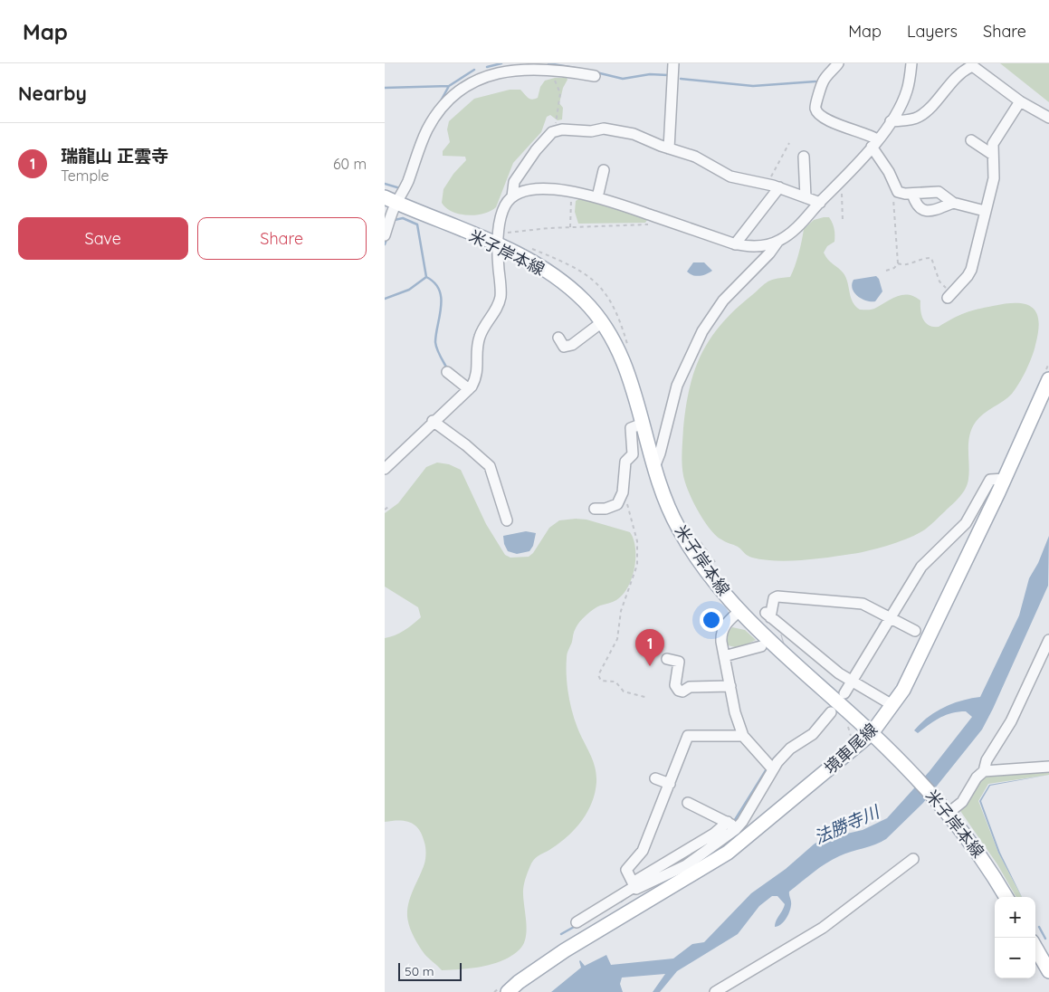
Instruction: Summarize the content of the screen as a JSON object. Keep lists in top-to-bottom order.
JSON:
{
  "streets": {
    "main road": ["米子岸本線", "境車尾線"]
  },
  "crossings": [
    ["米子岸本線", "境車尾線"]
  ],
  "water": ["法勝寺川"],
  "scale_bar": "50 m",
  "page": {
    "header": "Map",
    "nav": ["Map", "Layers", "Share"],
    "heading": "Nearby",
    "list": [
      {
        "mark": "1",
        "name": "瑞龍山 正雲寺",
        "note": "Temple",
        "value": "60 m"
      }
    ],
    "buttons": ["Save", "Share"],
    "pins": "1",
    "map_buttons": ["+", "−"],
    "scale": "50 m"
  }
}
